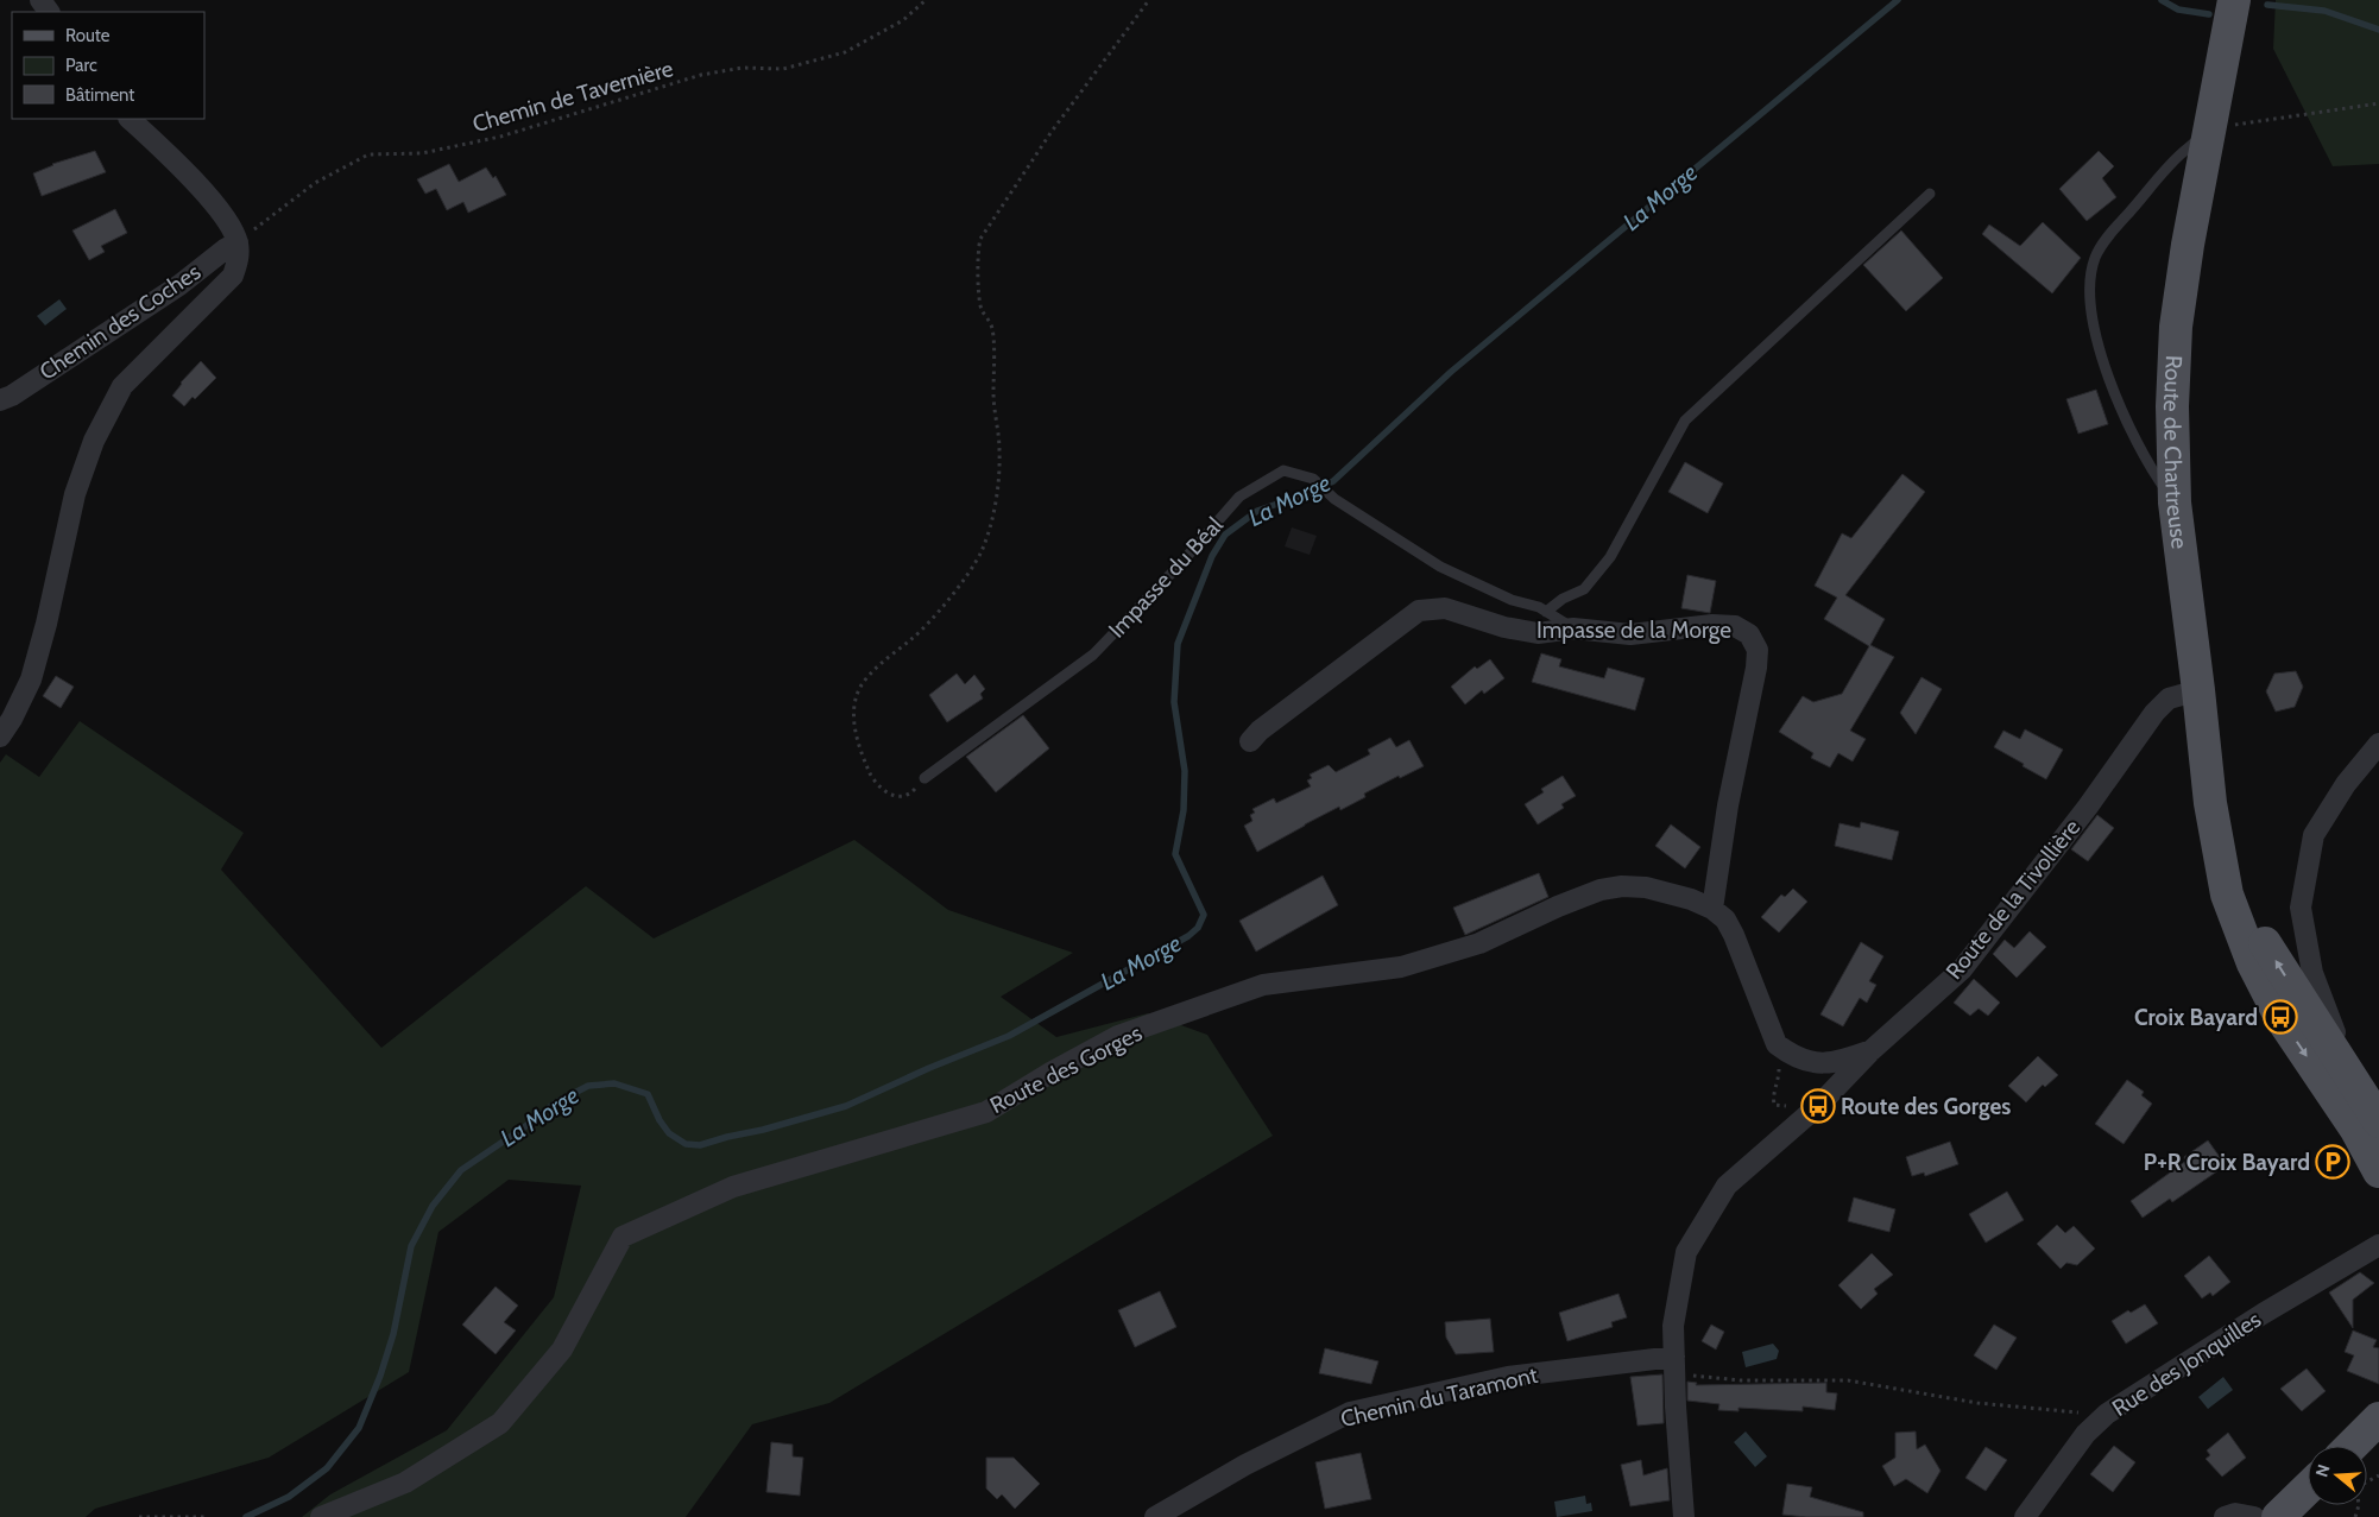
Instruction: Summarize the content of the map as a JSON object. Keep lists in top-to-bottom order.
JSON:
{
  "streets": {
    "main road": ["Route de Chartreuse"],
    "street": [
      "Chemin des Coches",
      "Impasse de la Morge",
      "Route de la Tivollière",
      "Route des Gorges",
      "Rue des Jonquilles",
      "Chemin du Taramont"
    ],
    "lane": ["Impasse du Béal"],
    "path": ["Chemin de Tavernière"]
  },
  "crossings": [
    ["Chemin de Tavernière", "Chemin des Coches"],
    ["Route de Chartreuse", "Route de la Tivollière"],
    ["Impasse du Béal", "Impasse de la Morge"],
    ["Impasse de la Morge", "Route des Gorges"],
    ["Route de la Tivollière", "Chemin du Taramont"]
  ],
  "water": ["La Morge"],
  "places": {
    "bus stop": ["Croix Bayard", "Route des Gorges"],
    "parking": ["P+R Croix Bayard"]
  },
  "legend": ["Route", "Parc", "Bâtiment"],
  "north": "left"
}
